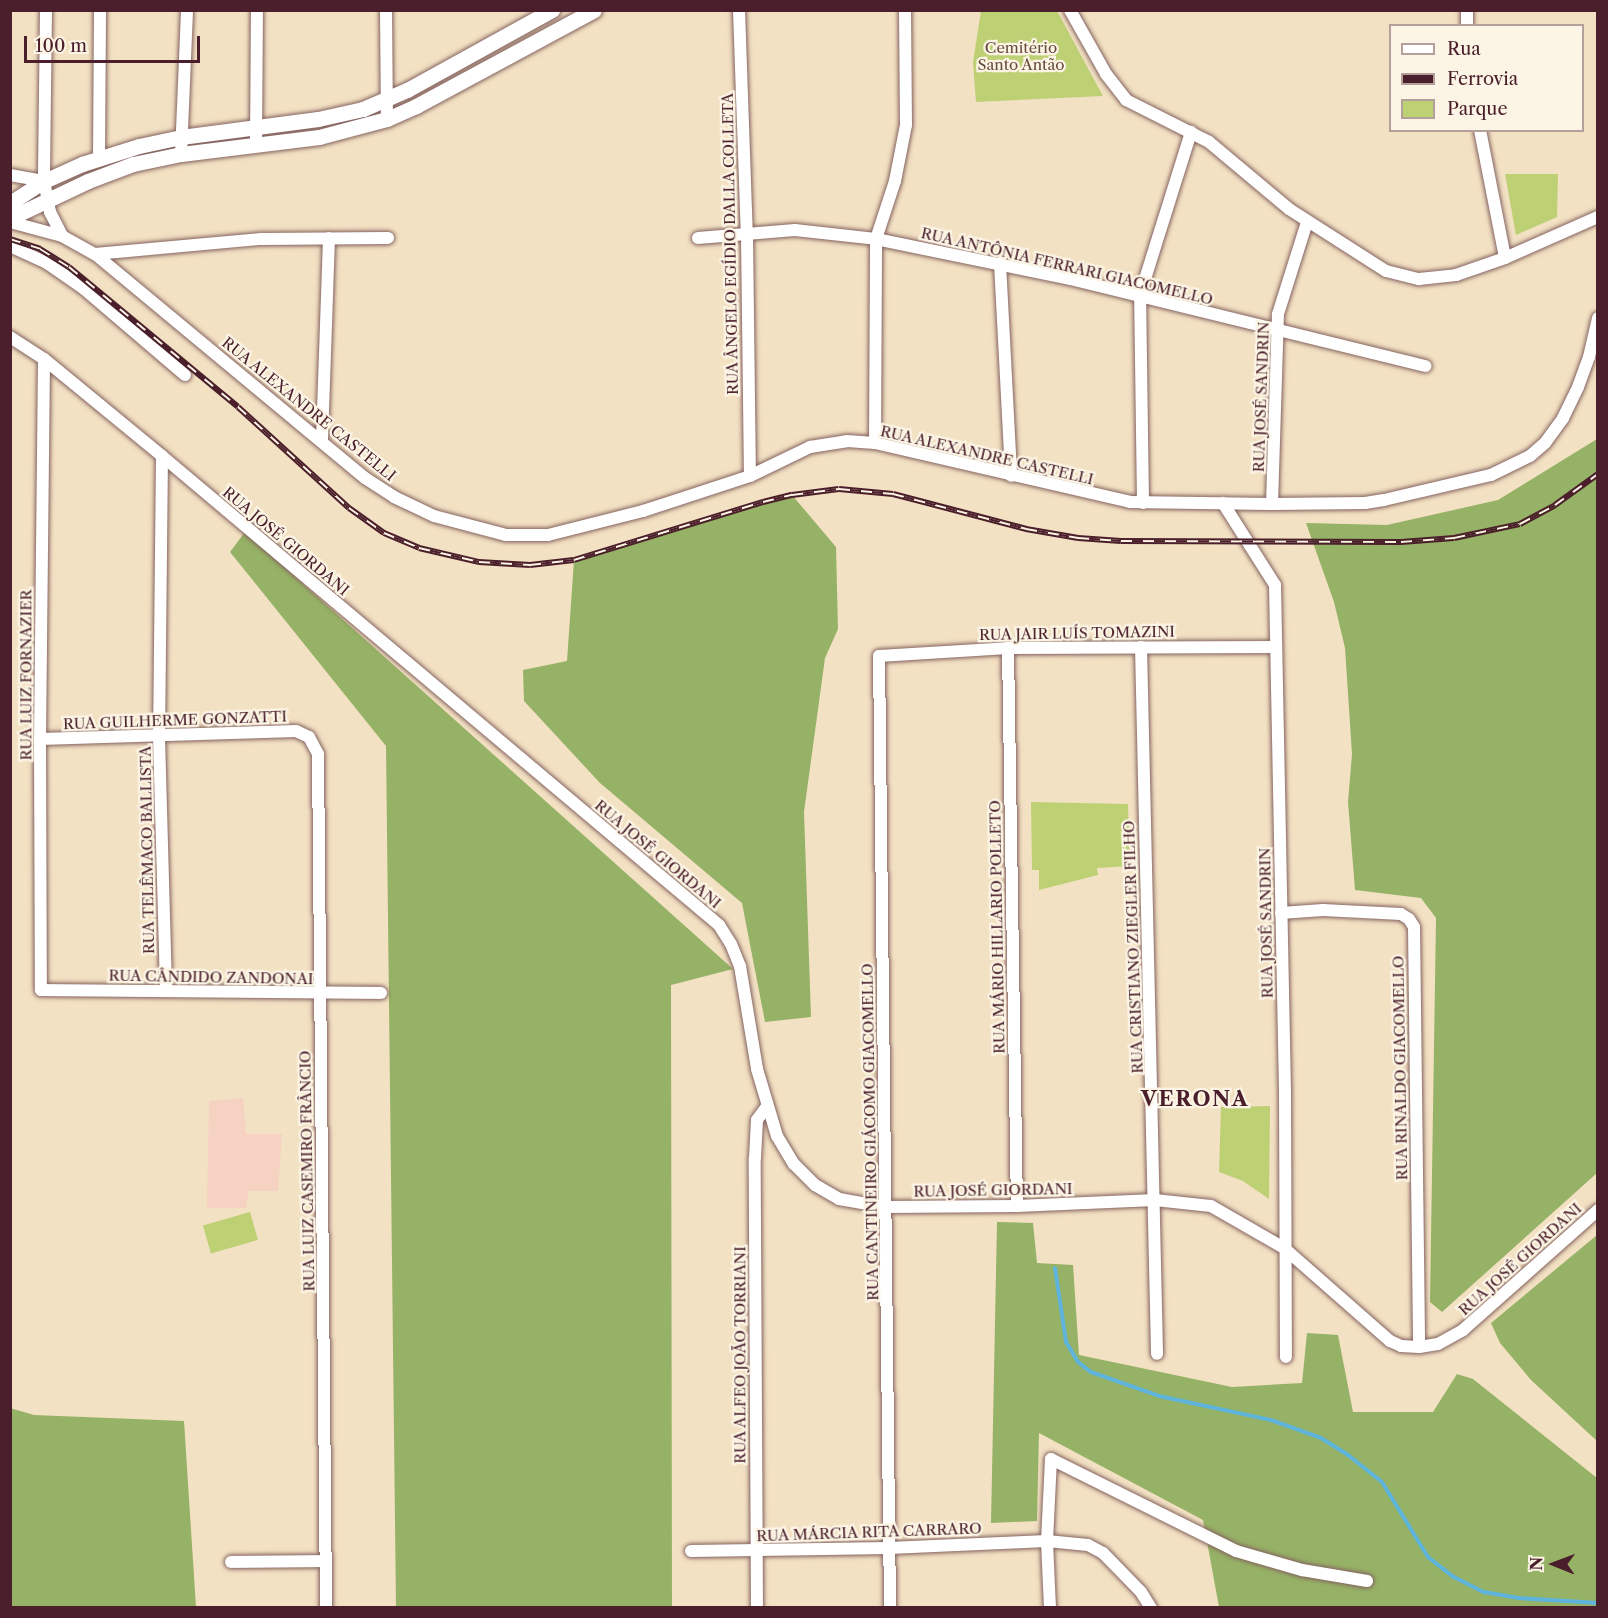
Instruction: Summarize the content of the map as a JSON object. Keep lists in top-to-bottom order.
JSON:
{
  "streets": {
    "street": [
      "RUA ÂNGELO EGÍDIO DALLA COLLETA",
      "RUA ANTÔNIA FERRARI GIACOMELLO",
      "RUA JOSÉ SANDRIN",
      "RUA ALEXANDRE CASTELLI",
      "RUA JOSÉ GIORDANI",
      "RUA JAIR LUÍS TOMAZINI",
      "RUA LUIZ FORNAZIER",
      "RUA GUILHERME GONZATTI",
      "RUA TELÊMACO BALLISTA",
      "RUA MÁRIO HILLARIO POLLETO",
      "RUA CRISTIANO ZIEGLER FILHO",
      "RUA CÂNDIDO ZANDONAI",
      "RUA RINALDO GIACOMELLO",
      "RUA CANTINEIRO GIÁCOMO GIACOMELLO",
      "RUA LUIZ CASEMIRO FRÂNCIO",
      "RUA ALFEO JOÃO TORRIANI",
      "RUA MÁRCIA RITA CARRARO"
    ]
  },
  "crossings": [
    ["RUA ÂNGELO EGÍDIO DALLA COLLETA", "RUA ANTÔNIA FERRARI GIACOMELLO"],
    ["RUA ÂNGELO EGÍDIO DALLA COLLETA", "RUA ALEXANDRE CASTELLI"],
    ["RUA ANTÔNIA FERRARI GIACOMELLO", "RUA JOSÉ SANDRIN"],
    ["RUA JOSÉ SANDRIN", "RUA ALEXANDRE CASTELLI"],
    ["RUA JOSÉ SANDRIN", "RUA JOSÉ GIORDANI"],
    ["RUA JOSÉ SANDRIN", "RUA JAIR LUÍS TOMAZINI"],
    ["RUA JOSÉ SANDRIN", "RUA RINALDO GIACOMELLO"],
    ["RUA JOSÉ GIORDANI", "RUA LUIZ FORNAZIER"],
    ["RUA JOSÉ GIORDANI", "RUA TELÊMACO BALLISTA"],
    ["RUA JOSÉ GIORDANI", "RUA MÁRIO HILLARIO POLLETO"],
    ["RUA JOSÉ GIORDANI", "RUA CRISTIANO ZIEGLER FILHO"],
    ["RUA JOSÉ GIORDANI", "RUA RINALDO GIACOMELLO"],
    ["RUA JOSÉ GIORDANI", "RUA CANTINEIRO GIÁCOMO GIACOMELLO"],
    ["RUA JOSÉ GIORDANI", "RUA ALFEO JOÃO TORRIANI"],
    ["RUA JAIR LUÍS TOMAZINI", "RUA MÁRIO HILLARIO POLLETO"],
    ["RUA JAIR LUÍS TOMAZINI", "RUA CRISTIANO ZIEGLER FILHO"],
    ["RUA JAIR LUÍS TOMAZINI", "RUA CANTINEIRO GIÁCOMO GIACOMELLO"],
    ["RUA LUIZ FORNAZIER", "RUA GUILHERME GONZATTI"],
    ["RUA LUIZ FORNAZIER", "RUA CÂNDIDO ZANDONAI"],
    ["RUA GUILHERME GONZATTI", "RUA TELÊMACO BALLISTA"],
    ["RUA GUILHERME GONZATTI", "RUA LUIZ CASEMIRO FRÂNCIO"],
    ["RUA TELÊMACO BALLISTA", "RUA CÂNDIDO ZANDONAI"],
    ["RUA CÂNDIDO ZANDONAI", "RUA LUIZ CASEMIRO FRÂNCIO"],
    ["RUA CANTINEIRO GIÁCOMO GIACOMELLO", "RUA MÁRCIA RITA CARRARO"],
    ["RUA ALFEO JOÃO TORRIANI", "RUA MÁRCIA RITA CARRARO"]
  ],
  "districts": ["VERONA"],
  "parks": ["Cemitério Santo Antão"],
  "legend": ["Rua", "Ferrovia", "Parque"],
  "scale_bar": "100 m",
  "north": "left"
}
